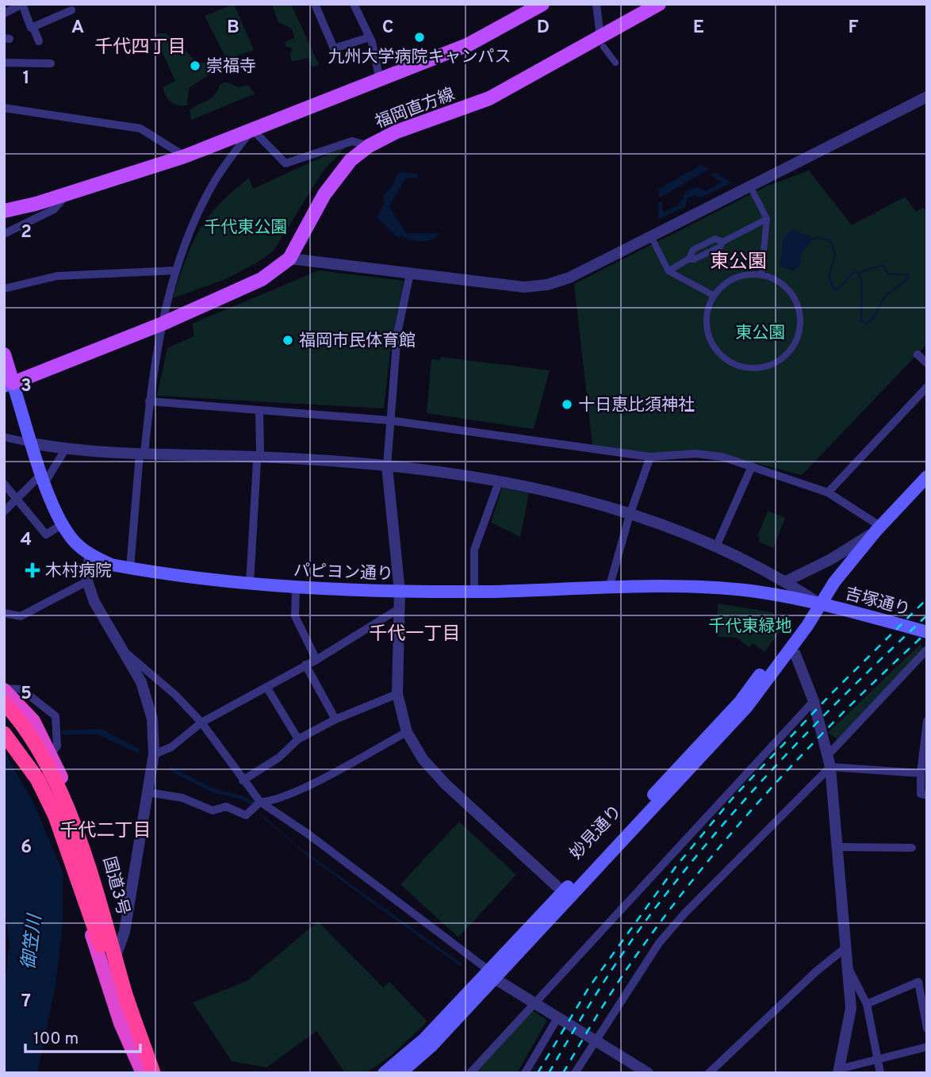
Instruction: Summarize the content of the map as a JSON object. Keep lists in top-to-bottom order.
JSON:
{
  "streets": {
    "highway": ["国道3号"],
    "main road": [
      "福岡直方線",
      "パピヨン通り",
      "吉塚通り",
      "妙見通り"
    ]
  },
  "crossings": [
    ["福岡直方線", "パピヨン通り"],
    ["パピヨン通り", "吉塚通り"],
    ["パピヨン通り", "妙見通り"],
    ["吉塚通り", "妙見通り"]
  ],
  "districts": [
    "千代四丁目",
    "東公園",
    "千代一丁目",
    "千代二丁目"
  ],
  "water": ["御笠川"],
  "parks": ["千代東公園", "東公園", "千代東緑地"],
  "places": {
    "other": [
      "九州大学病院キャンパス",
      "崇福寺",
      "福岡市民体育館",
      "十日恵比須神社"
    ],
    "health": ["木村病院"]
  },
  "scale_bar": "100 m",
  "grid": {
    "columns": [
      "A",
      "B",
      "C",
      "D",
      "E",
      "F"
    ],
    "rows": [
      "1",
      "2",
      "3",
      "4",
      "5",
      "6",
      "7"
    ]
  }
}
